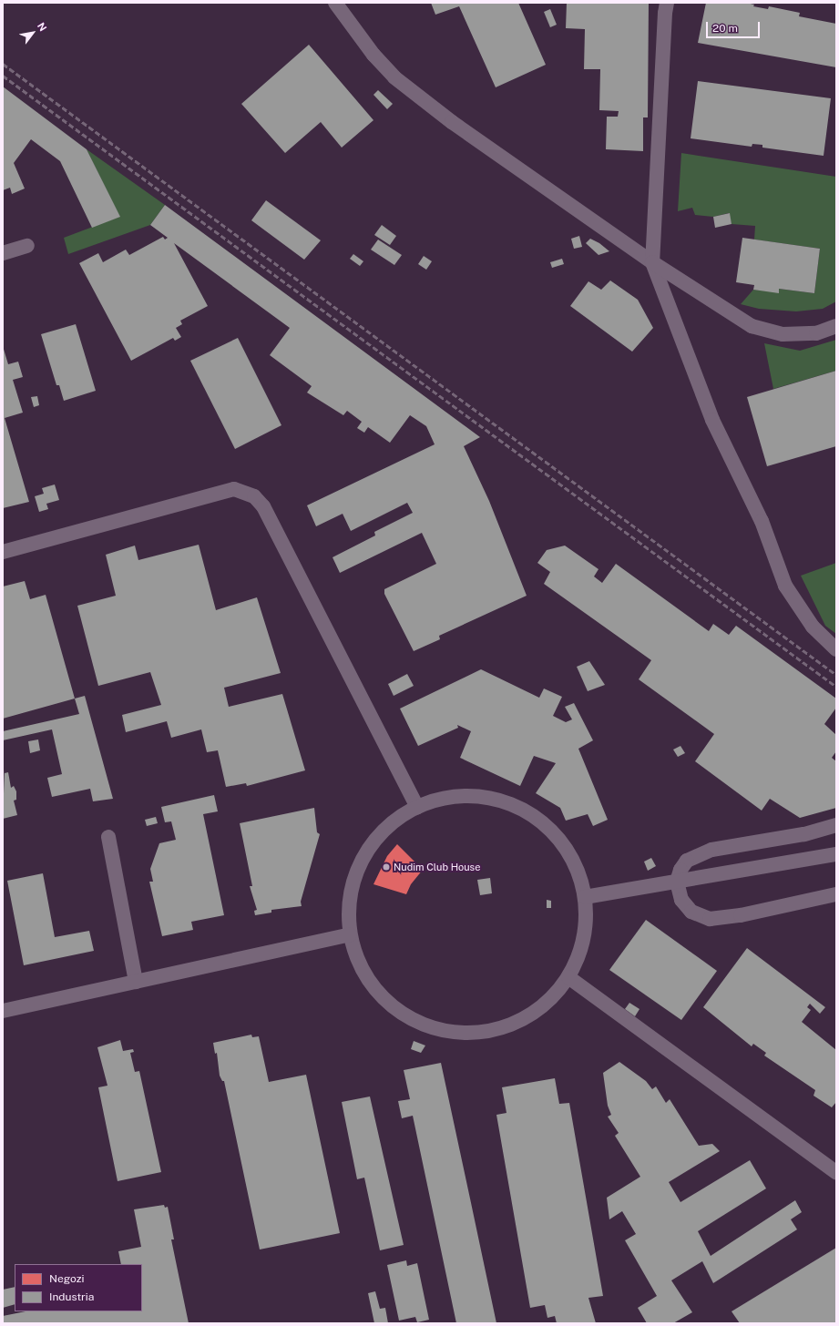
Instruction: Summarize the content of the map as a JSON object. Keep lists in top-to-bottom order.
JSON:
{
  "places": ["Nudim Club House"],
  "legend": ["Negozi", "Industria"],
  "scale_bar": "20 m",
  "north": "top right"
}
